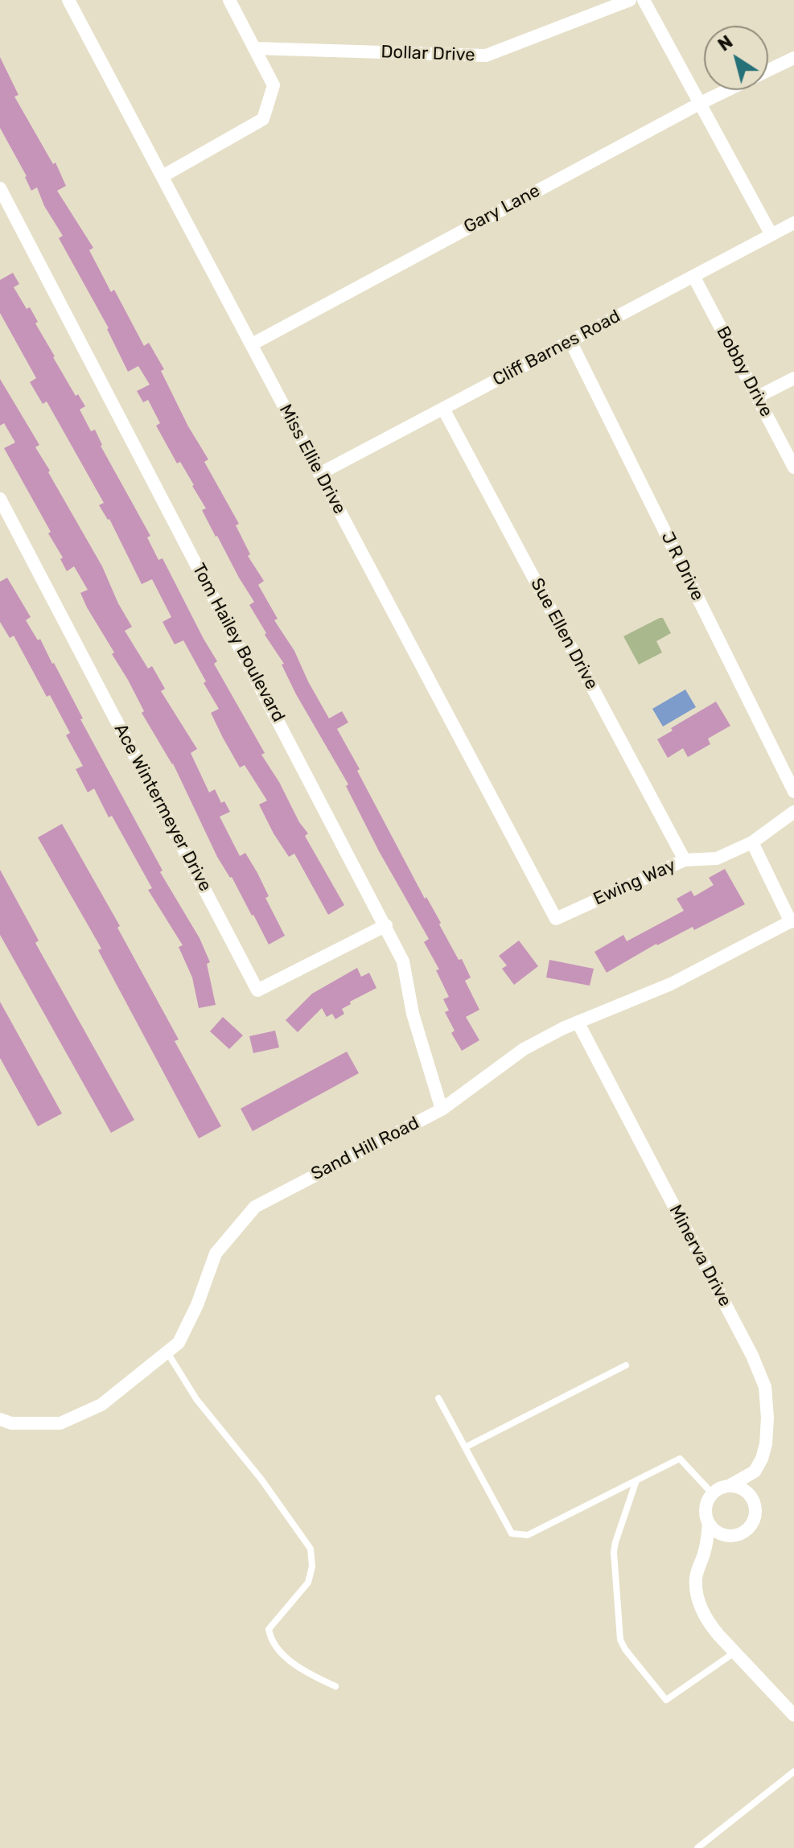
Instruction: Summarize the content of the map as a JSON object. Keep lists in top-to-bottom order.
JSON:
{
  "streets": {
    "street": [
      "Dollar Drive",
      "Gary Lane",
      "Cliff Barnes Road",
      "Bobby Drive",
      "Miss Ellie Drive",
      "J R Drive",
      "Sue Ellen Drive",
      "Tom Hailey Boulevard",
      "Ace Wintermeyer Drive",
      "Ewing Way",
      "Sand Hill Road",
      "Minerva Drive"
    ]
  },
  "crossings": [
    ["Gary Lane", "Miss Ellie Drive"],
    ["Cliff Barnes Road", "Bobby Drive"],
    ["Cliff Barnes Road", "Miss Ellie Drive"],
    ["Cliff Barnes Road", "J R Drive"],
    ["Cliff Barnes Road", "Sue Ellen Drive"],
    ["Miss Ellie Drive", "Ewing Way"],
    ["Sue Ellen Drive", "Ewing Way"],
    ["Tom Hailey Boulevard", "Ace Wintermeyer Drive"],
    ["Tom Hailey Boulevard", "Sand Hill Road"],
    ["Sand Hill Road", "Minerva Drive"]
  ],
  "north": "top left"
}
